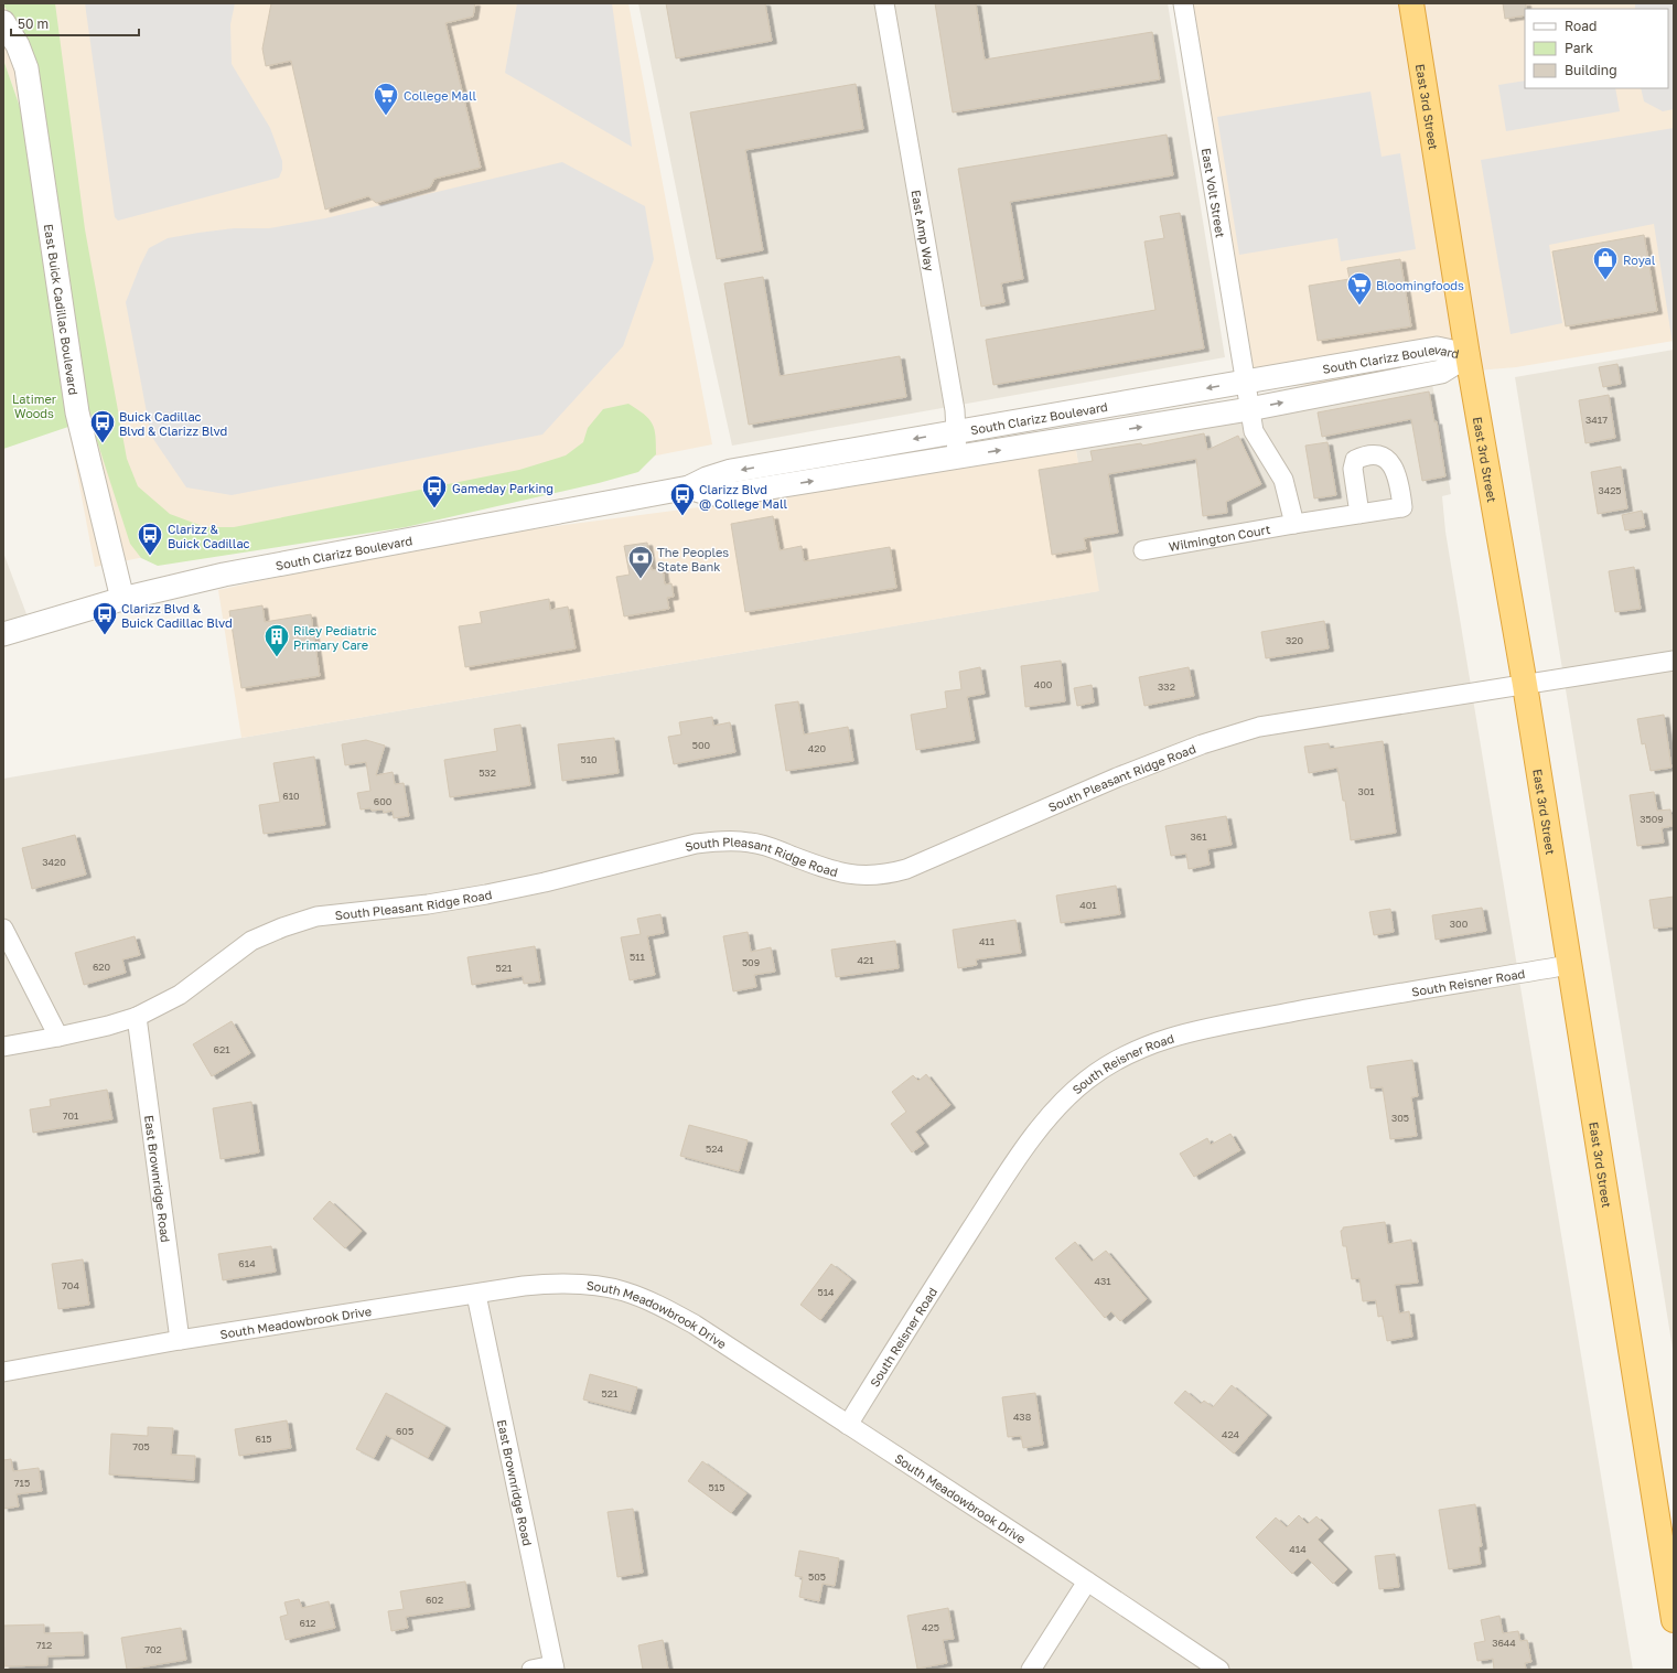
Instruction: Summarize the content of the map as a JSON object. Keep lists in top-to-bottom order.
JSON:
{
  "streets": {
    "highway": ["East 3rd Street"],
    "street": [
      "East Volt Street",
      "East Amp Way",
      "East Buick Cadillac Boulevard",
      "South Clarizz Boulevard",
      "Wilmington Court",
      "South Pleasant Ridge Road",
      "South Reisner Road",
      "East Brownridge Road",
      "South Meadowbrook Drive"
    ]
  },
  "crossings": [
    ["East 3rd Street", "South Clarizz Boulevard"],
    ["East 3rd Street", "South Pleasant Ridge Road"],
    ["East 3rd Street", "South Reisner Road"],
    ["East Volt Street", "South Clarizz Boulevard"],
    ["East Amp Way", "South Clarizz Boulevard"],
    ["East Buick Cadillac Boulevard", "South Clarizz Boulevard"],
    ["South Pleasant Ridge Road", "East Brownridge Road"],
    ["South Reisner Road", "South Meadowbrook Drive"],
    ["East Brownridge Road", "South Meadowbrook Drive"]
  ],
  "parks": ["Latimer Woods"],
  "places": {
    "supermarket": ["College Mall", "Bloomingfoods"],
    "shop": ["Royal"],
    "bus stop": [
      "Buick Cadillac Blvd & Clarizz Blvd",
      "Gameday Parking",
      "Clarizz Blvd @ College Mall",
      "Clarizz & Buick Cadillac",
      "Clarizz Blvd & Buick Cadillac Blvd"
    ],
    "bank": ["The Peoples State Bank"],
    "building": ["Riley Pediatric Primary Care"]
  },
  "house_numbers": [
    "3417",
    "3425",
    "320",
    "400",
    "332",
    "500",
    "420",
    "510",
    "532",
    "301",
    "610",
    "600",
    "3509",
    "361",
    "3420",
    "401",
    "300",
    "411",
    "511",
    "421",
    "509",
    "620",
    "521",
    "621",
    "701",
    "305",
    "524",
    "614",
    "431",
    "704",
    "514",
    "521",
    "438",
    "605",
    "424",
    "615",
    "705",
    "715",
    "515",
    "414",
    "505",
    "602",
    "612",
    "425",
    "3644",
    "712",
    "702"
  ],
  "legend": ["Road", "Park", "Building"],
  "scale_bar": "50 m"
}
